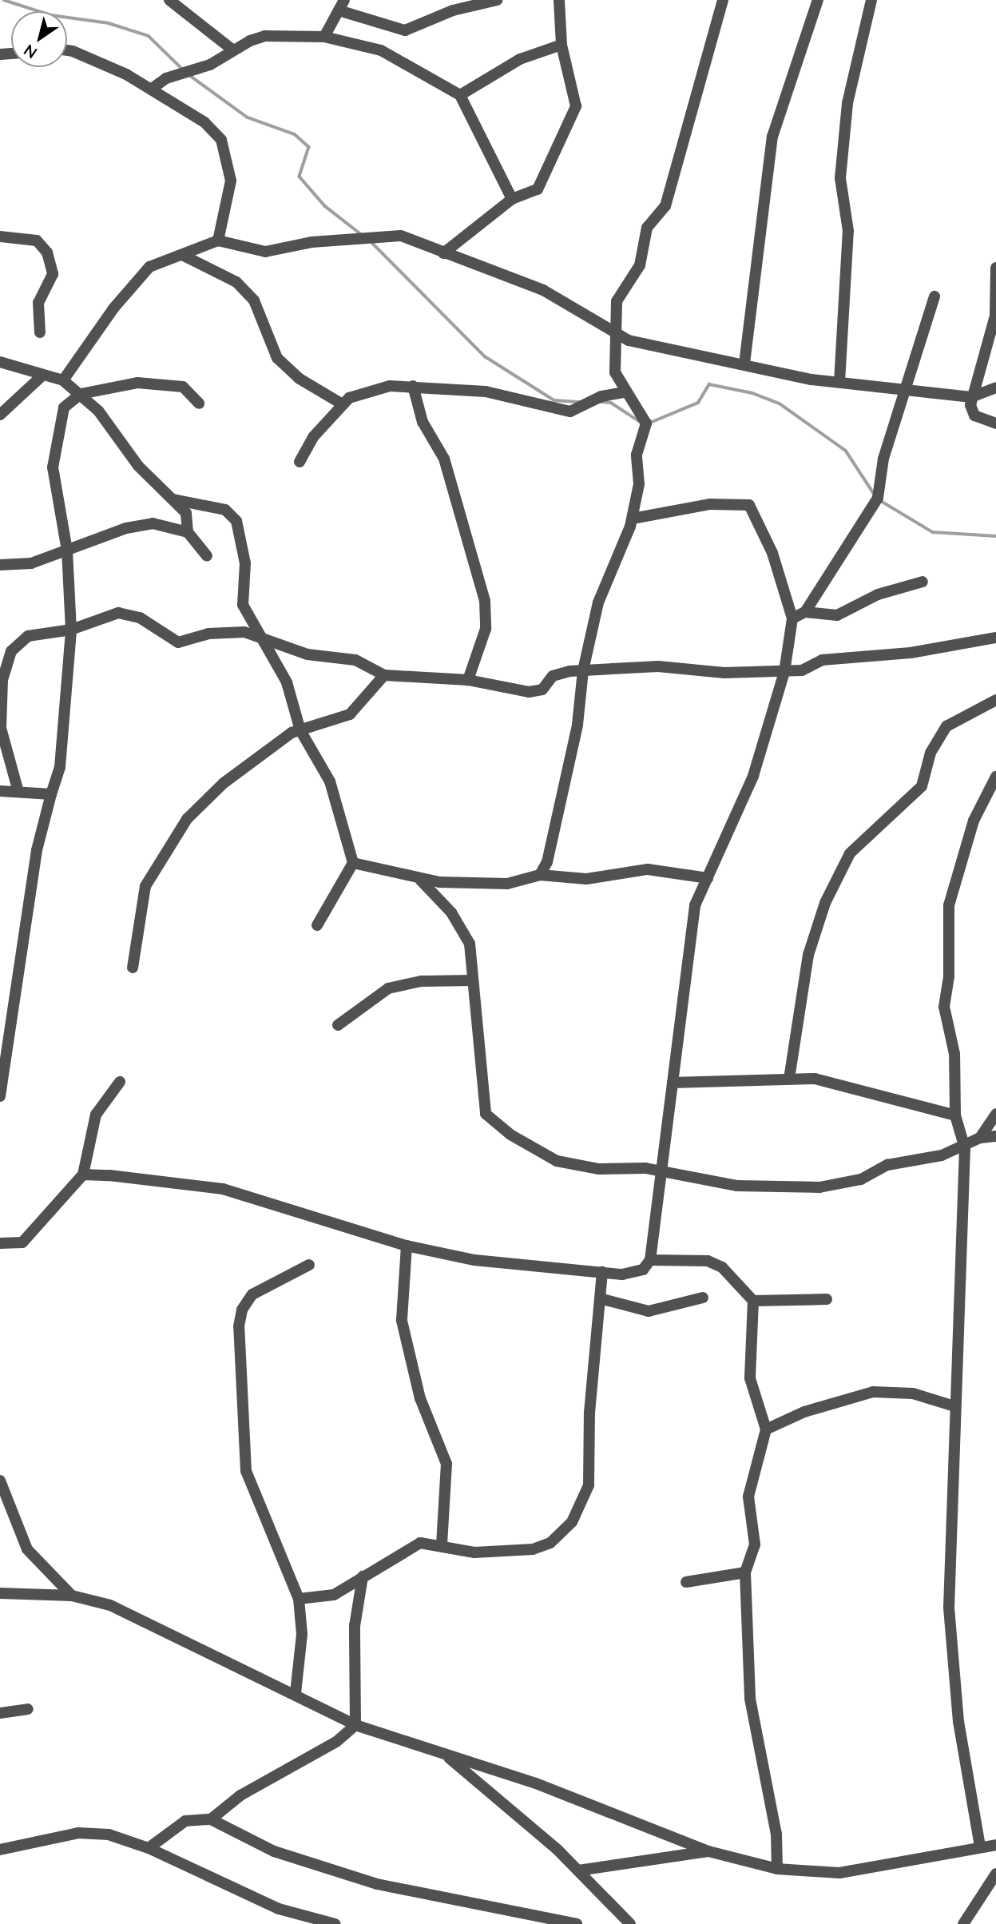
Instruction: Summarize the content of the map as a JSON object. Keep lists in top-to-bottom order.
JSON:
{
  "north": "bottom left"
}
